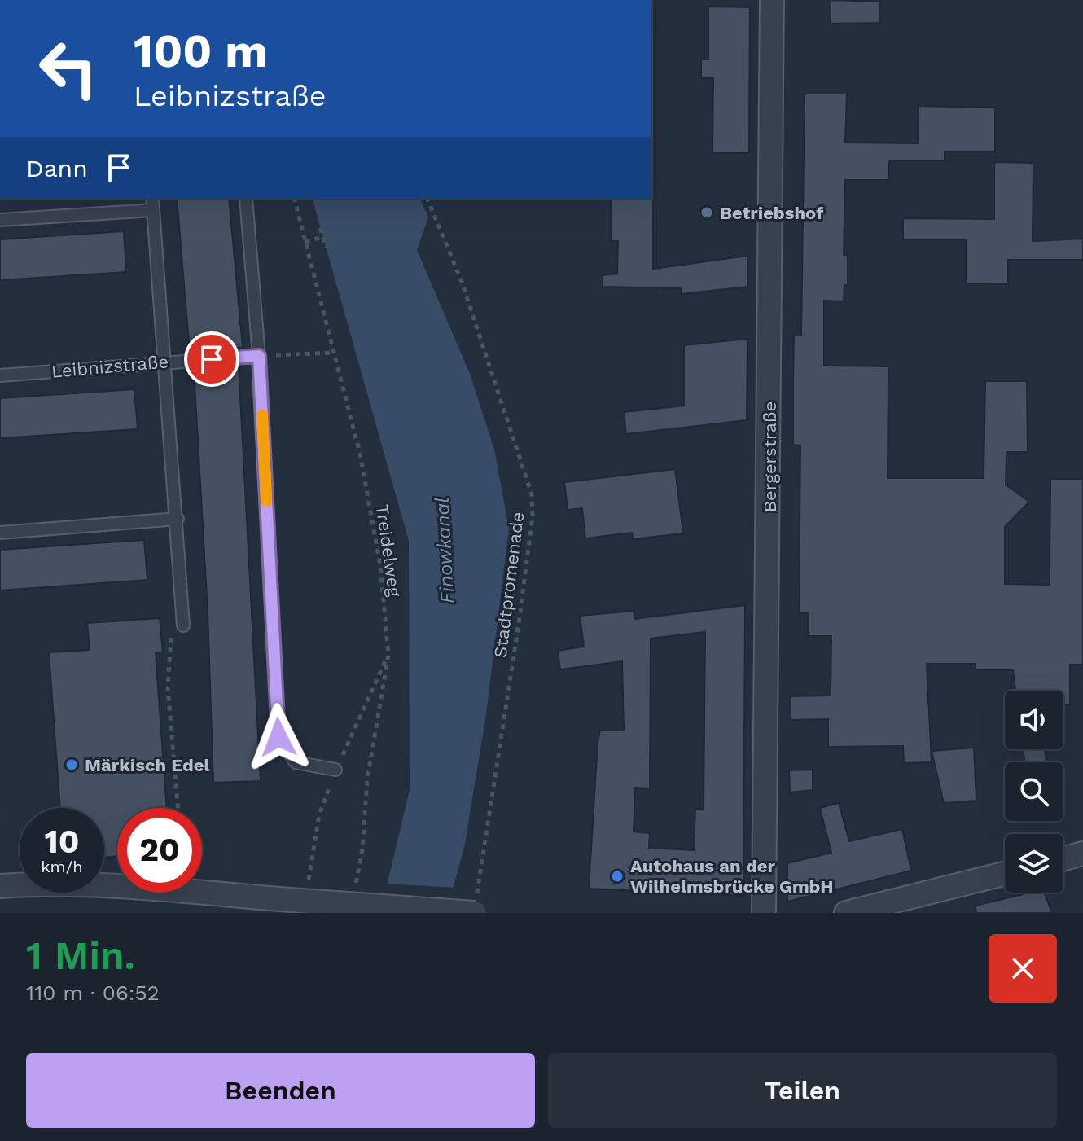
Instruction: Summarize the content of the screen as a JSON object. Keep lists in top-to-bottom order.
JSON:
{
  "streets": {
    "street": ["Bergerstraße"],
    "lane": ["Leibnizstraße"],
    "path": ["Treidelweg", "Stadtpromenade"]
  },
  "water": ["Finowkanal"],
  "places": ["Betriebshof", "Märkisch Edel", "Autohaus an der Wilhelmsbrücke GmbH"],
  "page": {
    "turn": ["100 m", "Leibnizstraße"],
    "then": "Dann",
    "speed": "10 km/h",
    "limit": "20",
    "heading": ["1 Min.", "110 m · 06:52"],
    "buttons": ["Beenden", "Teilen"]
  }
}
